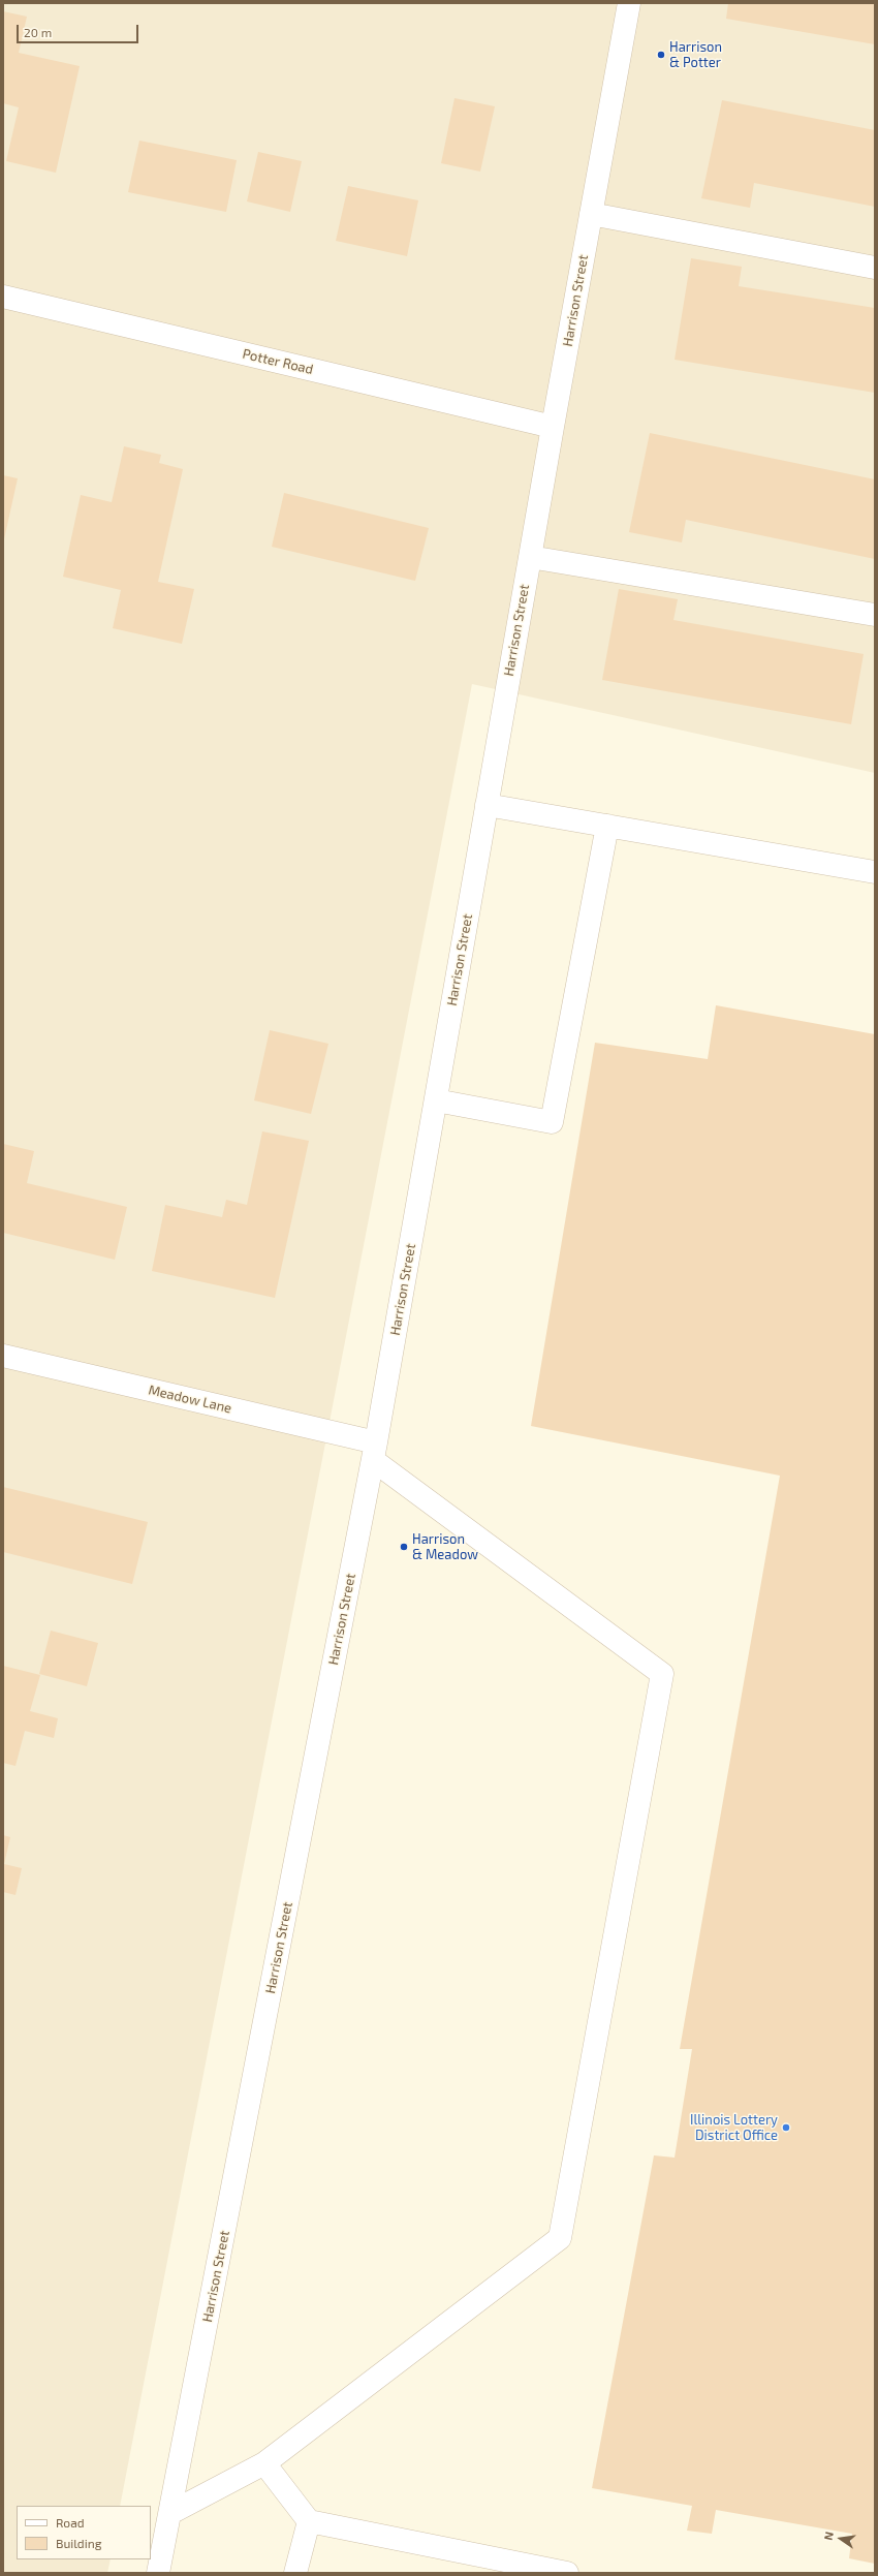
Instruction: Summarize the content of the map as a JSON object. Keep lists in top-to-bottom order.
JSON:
{
  "streets": {
    "street": ["Harrison Street", "Potter Road", "Meadow Lane"]
  },
  "crossings": [
    ["Harrison Street", "Potter Road"],
    ["Harrison Street", "Meadow Lane"]
  ],
  "places": ["Harrison & Potter", "Harrison & Meadow", "Illinois Lottery District Office"],
  "legend": ["Road", "Building"],
  "scale_bar": "20 m",
  "north": "left"
}
